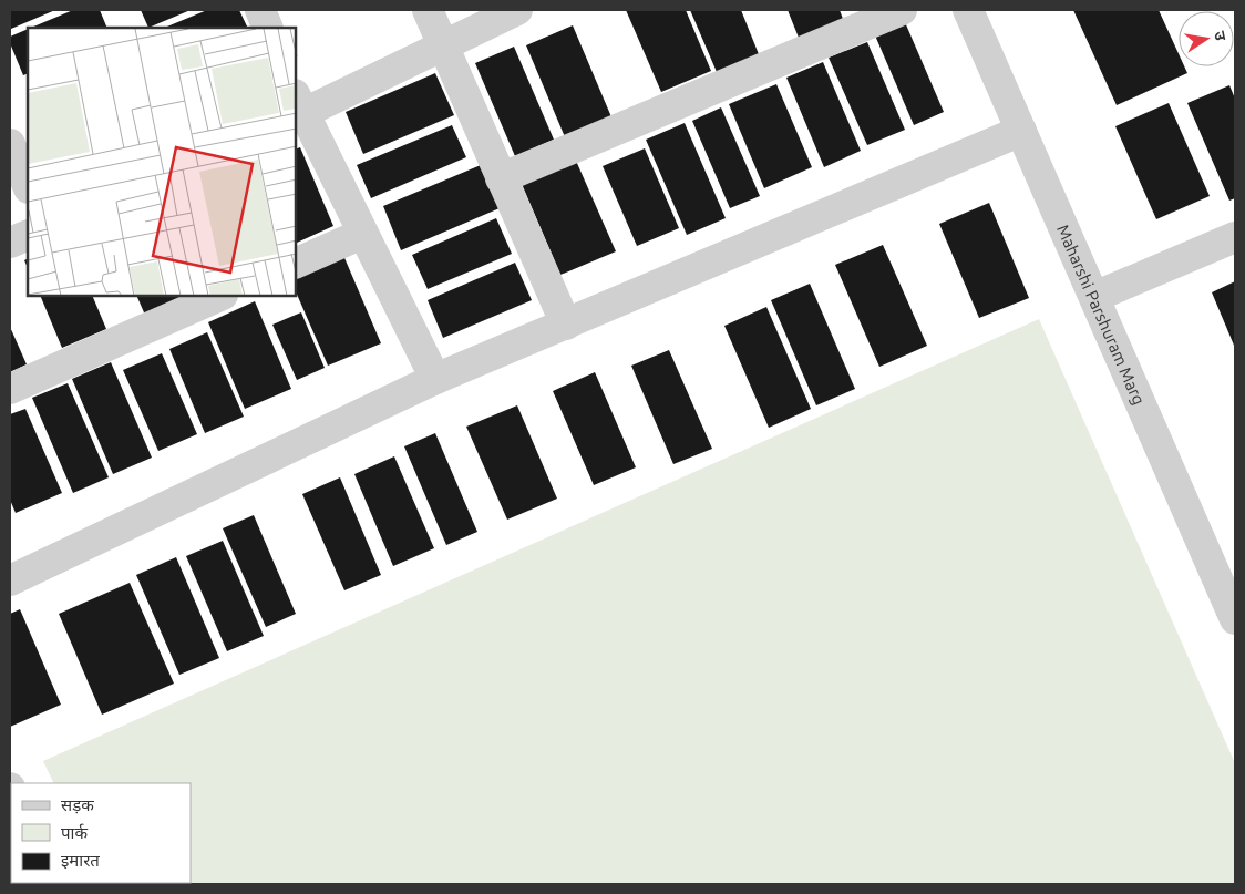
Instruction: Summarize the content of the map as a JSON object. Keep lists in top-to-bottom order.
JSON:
{
  "streets": {
    "street": ["Maharshi Parshuram Marg"]
  },
  "legend": ["सड़क", "पार्क", "इमारत"],
  "north": "right"
}
